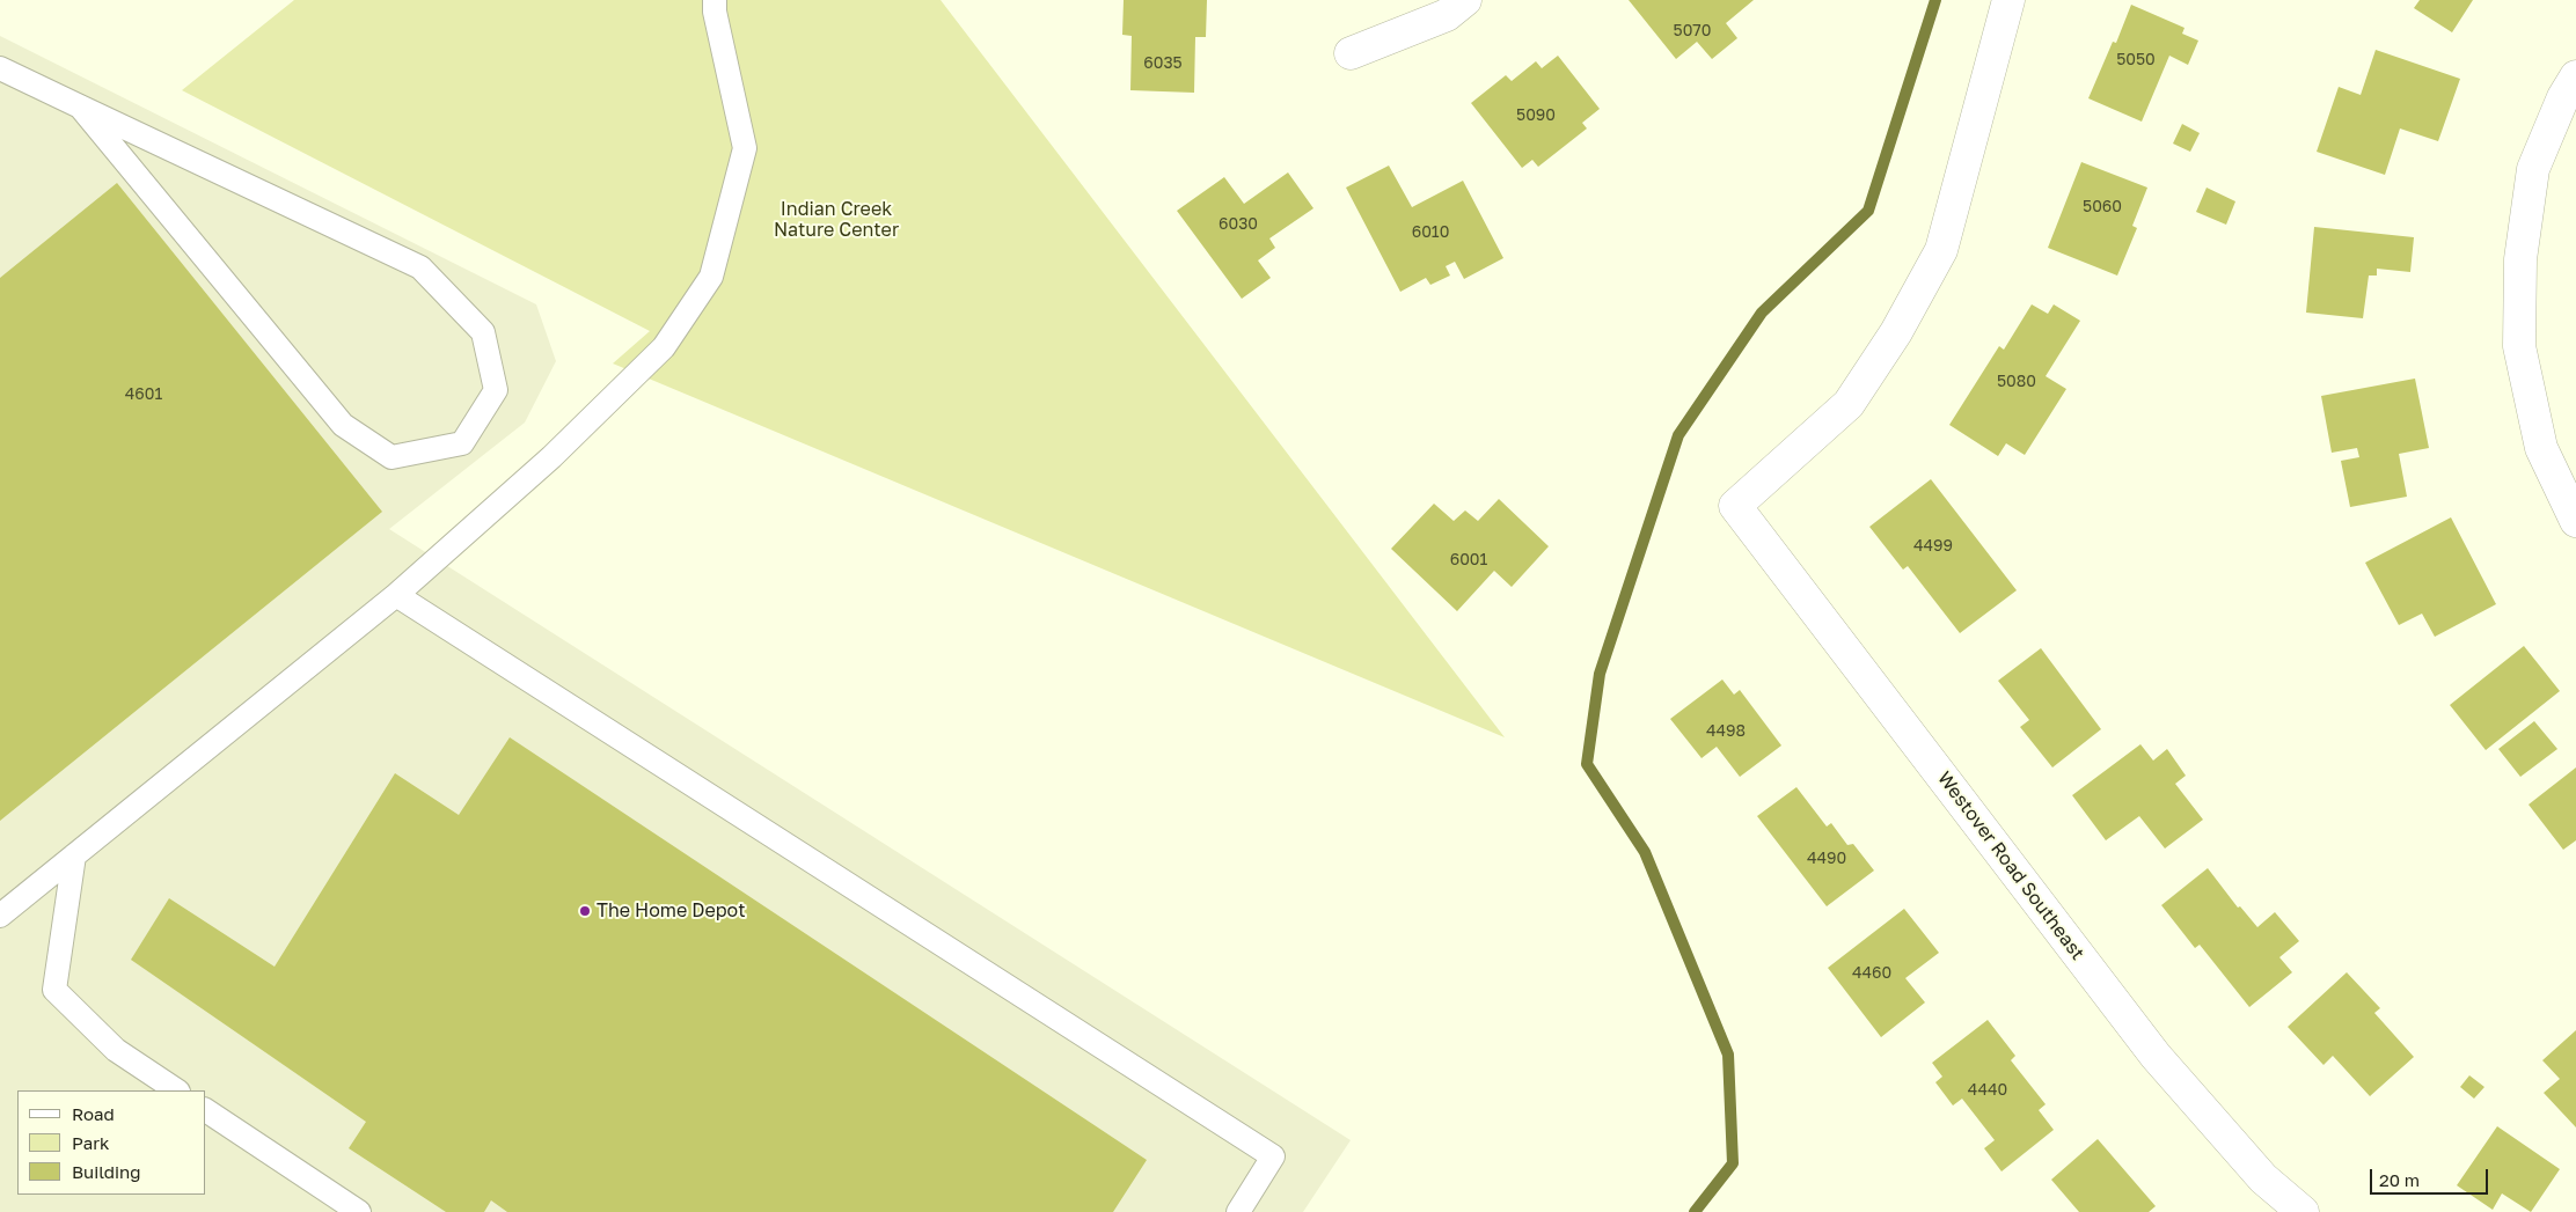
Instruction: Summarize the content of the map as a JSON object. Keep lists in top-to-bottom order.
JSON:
{
  "streets": {
    "street": ["Westover Road Southeast"]
  },
  "parks": ["Indian Creek Nature Center"],
  "places": ["The Home Depot"],
  "house_numbers": [
    "5070",
    "5050",
    "6035",
    "5090",
    "5060",
    "6030",
    "6010",
    "5080",
    "4601",
    "4499",
    "6001",
    "4498",
    "4490",
    "4460",
    "4440"
  ],
  "legend": ["Road", "Park", "Building"],
  "scale_bar": "20 m"
}
